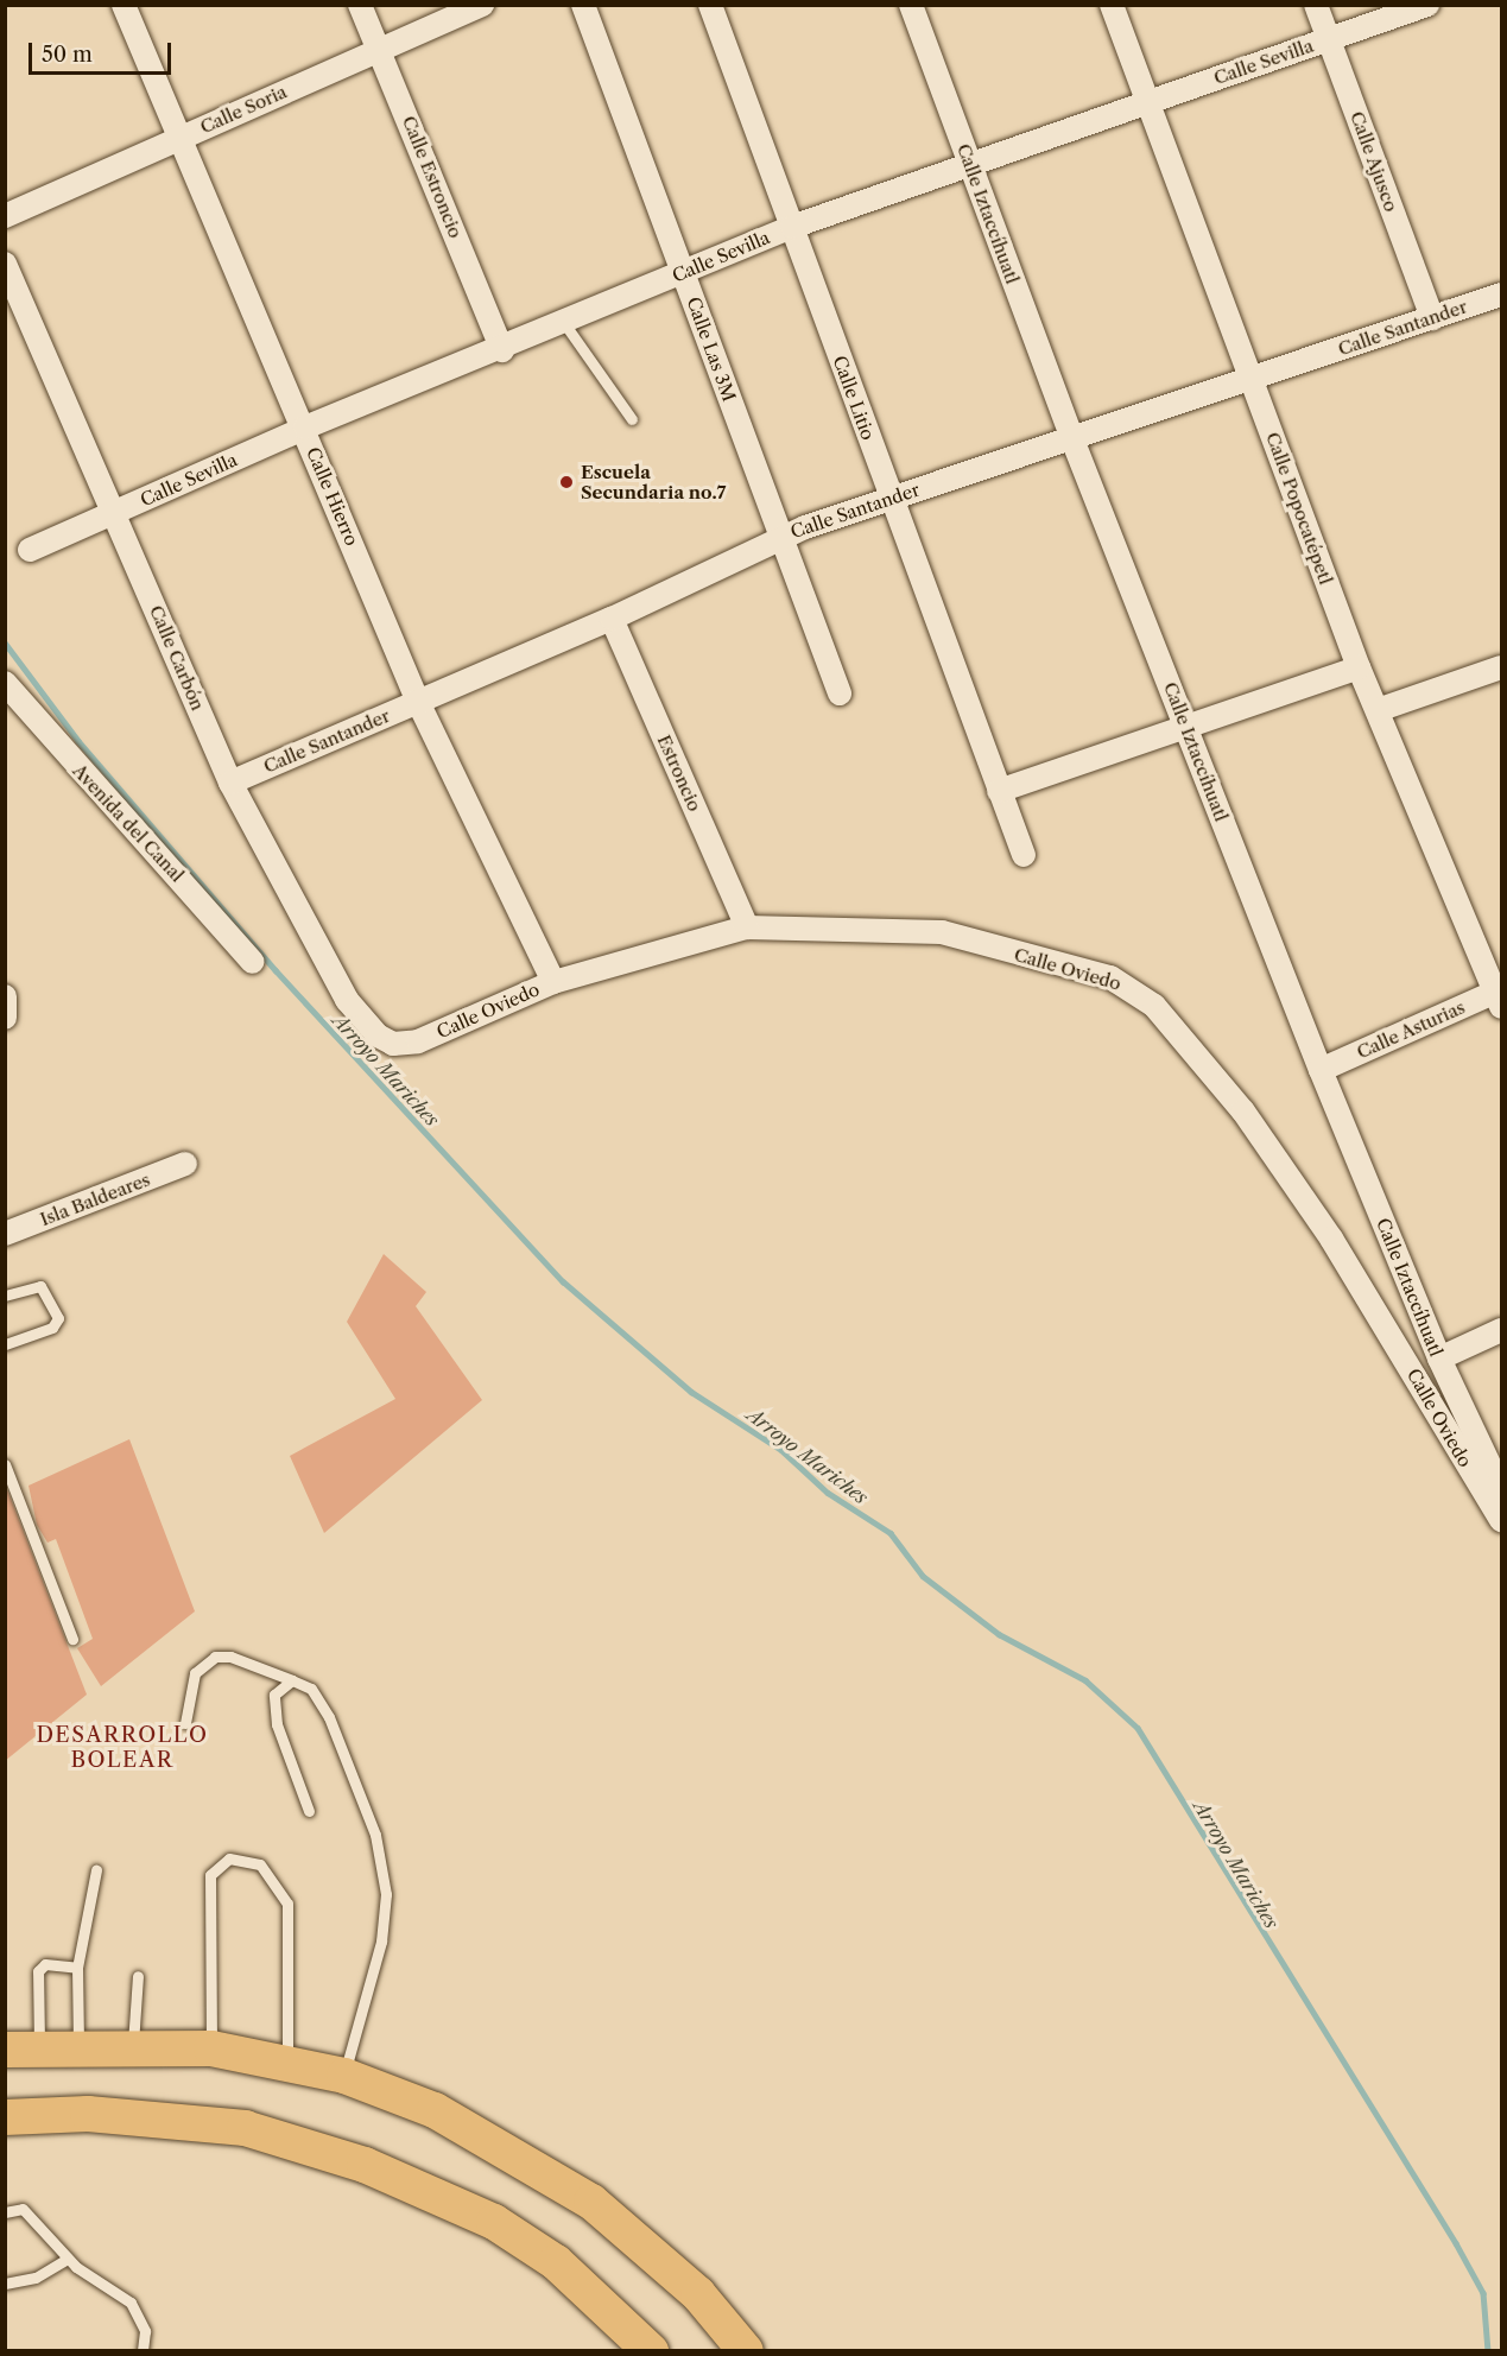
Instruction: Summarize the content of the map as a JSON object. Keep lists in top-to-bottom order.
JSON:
{
  "streets": {
    "street": [
      "Calle Sevilla",
      "Calle Soria",
      "Calle Ajusco",
      "Calle Estroncio",
      "Calle Iztaccíhuatl",
      "Calle Santander",
      "Calle Las 3M",
      "Calle Litio",
      "Calle Hierro",
      "Calle Popocatépetl",
      "Calle Carbón",
      "Estroncio",
      "Avenida del Canal",
      "Calle Oviedo",
      "Calle Asturias",
      "Isla Baldeares"
    ]
  },
  "crossings": [
    ["Calle Sevilla", "Calle Ajusco"],
    ["Calle Sevilla", "Calle Estroncio"],
    ["Calle Sevilla", "Calle Iztaccíhuatl"],
    ["Calle Sevilla", "Calle Las 3M"],
    ["Calle Sevilla", "Calle Litio"],
    ["Calle Sevilla", "Calle Hierro"],
    ["Calle Sevilla", "Calle Popocatépetl"],
    ["Calle Sevilla", "Calle Carbón"],
    ["Calle Soria", "Calle Estroncio"],
    ["Calle Soria", "Calle Hierro"],
    ["Calle Ajusco", "Calle Santander"],
    ["Calle Iztaccíhuatl", "Calle Santander"],
    ["Calle Iztaccíhuatl", "Calle Asturias"],
    ["Calle Santander", "Calle Las 3M"],
    ["Calle Santander", "Calle Litio"],
    ["Calle Santander", "Calle Hierro"],
    ["Calle Santander", "Calle Popocatépetl"],
    ["Calle Santander", "Calle Carbón"],
    ["Calle Santander", "Estroncio"],
    ["Calle Hierro", "Calle Oviedo"],
    ["Calle Popocatépetl", "Calle Asturias"],
    ["Calle Carbón", "Calle Oviedo"],
    ["Estroncio", "Calle Oviedo"]
  ],
  "districts": ["DESARROLLO BOLEAR"],
  "water": ["Arroyo Mariches"],
  "places": ["Escuela Secundaria no.7"],
  "scale_bar": "50 m"
}
